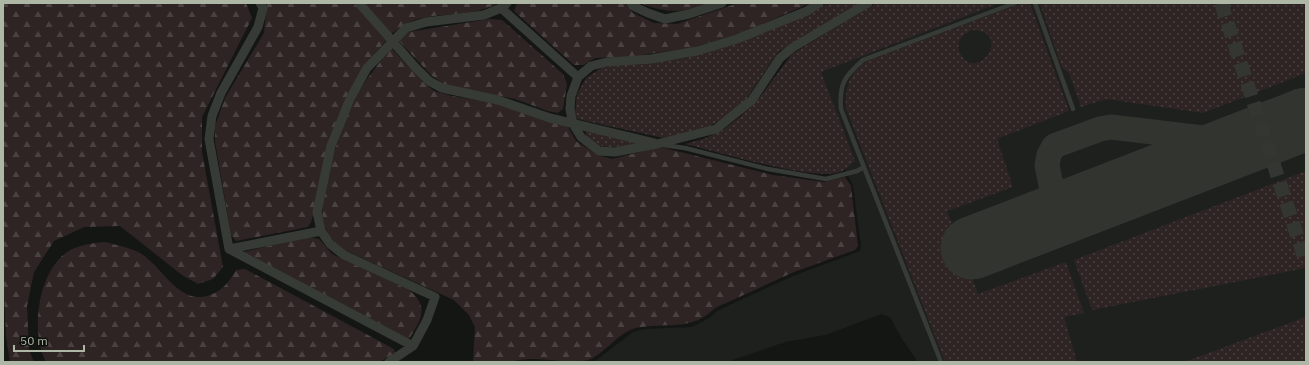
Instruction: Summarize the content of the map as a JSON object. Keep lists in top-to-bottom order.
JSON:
{
  "scale_bar": "50 m"
}
